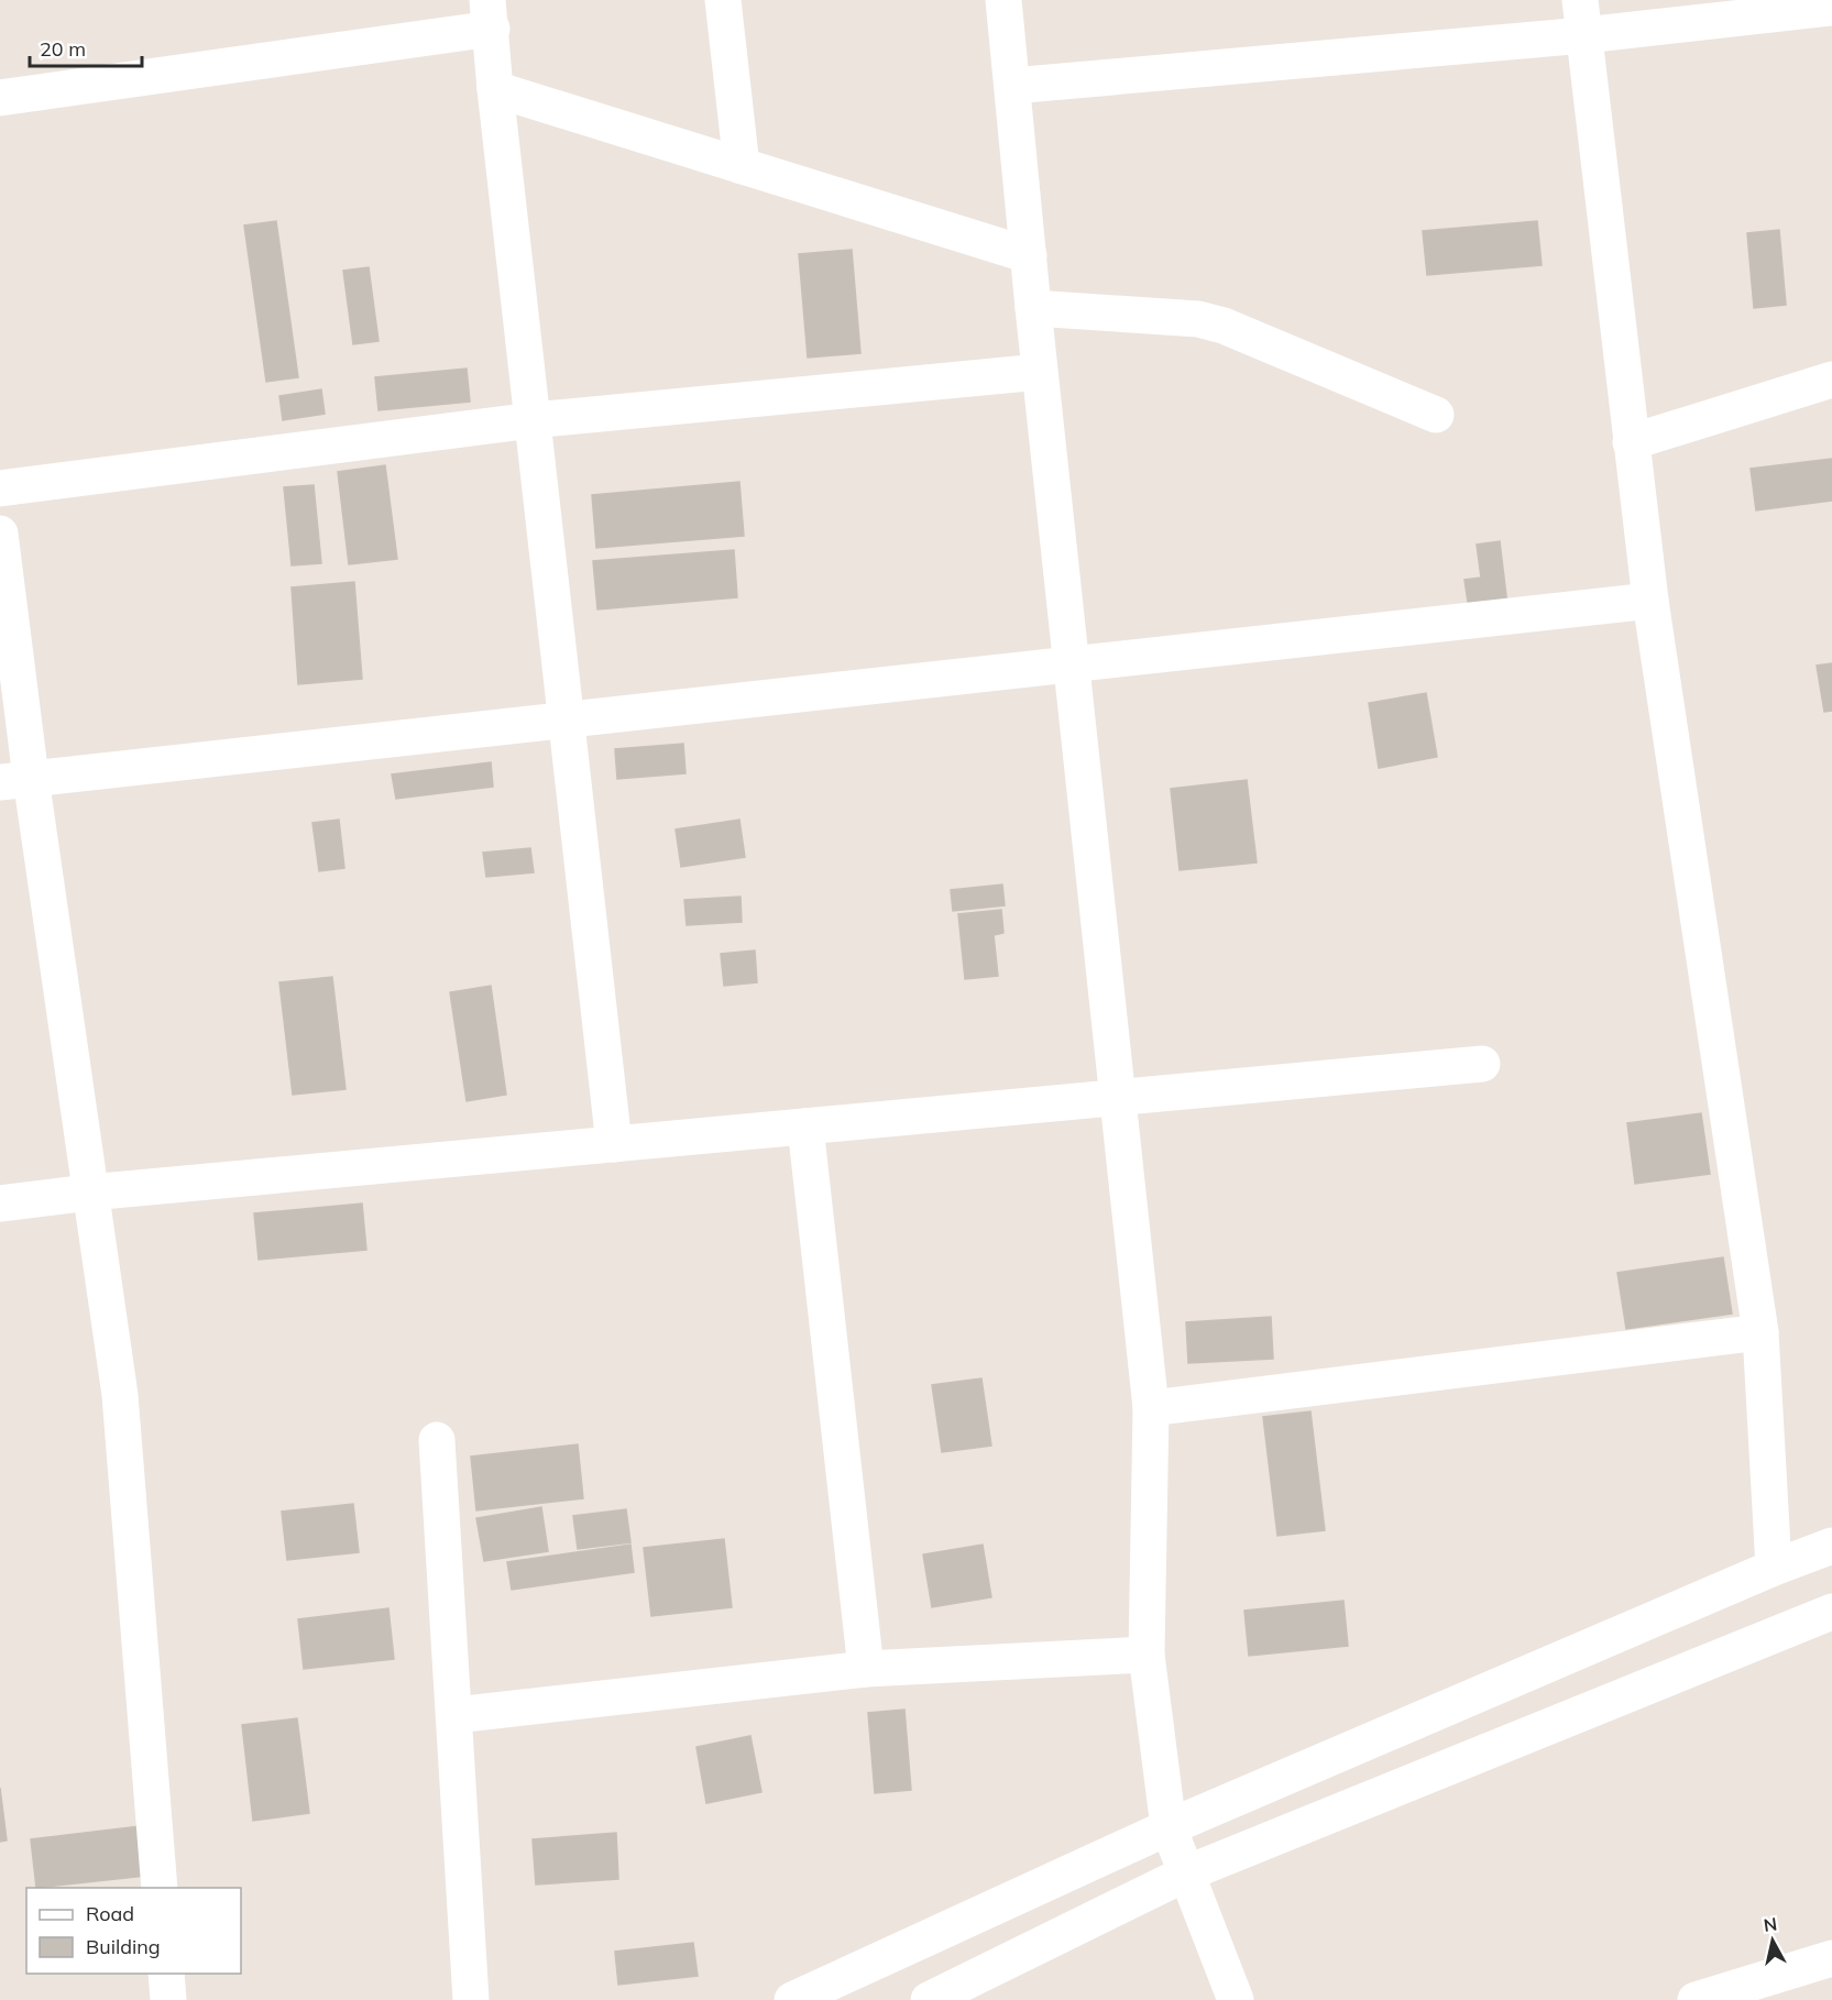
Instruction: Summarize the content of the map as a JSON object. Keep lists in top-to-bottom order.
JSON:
{
  "legend": ["Road", "Building"],
  "scale_bar": "20 m",
  "north": "top"
}
